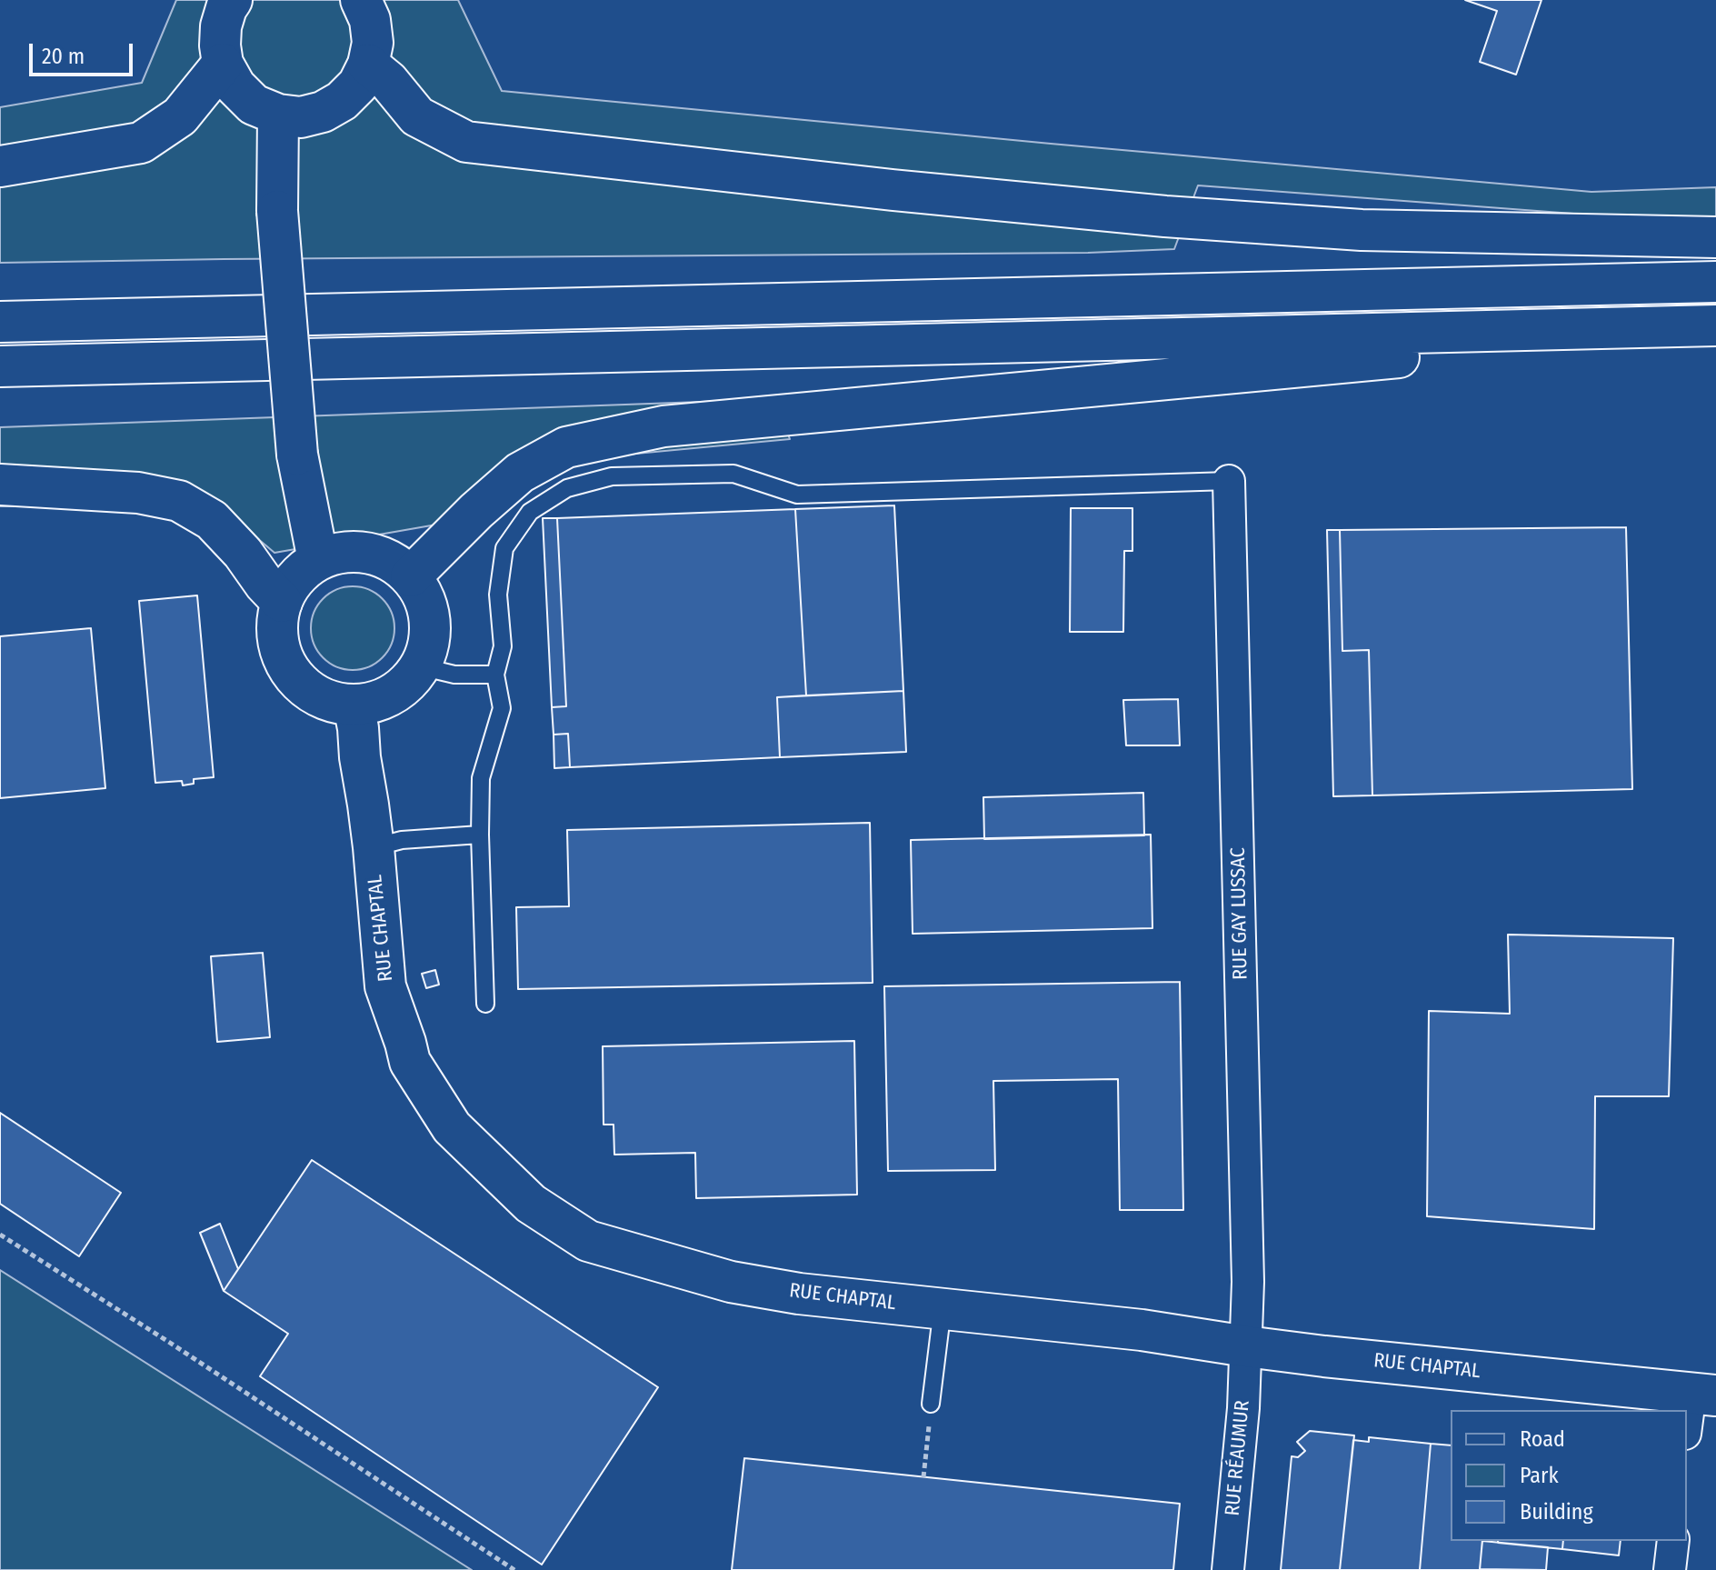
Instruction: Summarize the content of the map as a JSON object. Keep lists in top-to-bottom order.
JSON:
{
  "streets": {
    "main road": ["RUE CHAPTAL"],
    "street": ["RUE GAY LUSSAC", "RUE RÉAUMUR"]
  },
  "crossings": [
    ["RUE GAY LUSSAC", "RUE CHAPTAL"],
    ["RUE GAY LUSSAC", "RUE RÉAUMUR"],
    ["RUE CHAPTAL", "RUE RÉAUMUR"]
  ],
  "legend": ["Road", "Park", "Building"],
  "scale_bar": "20 m"
}
